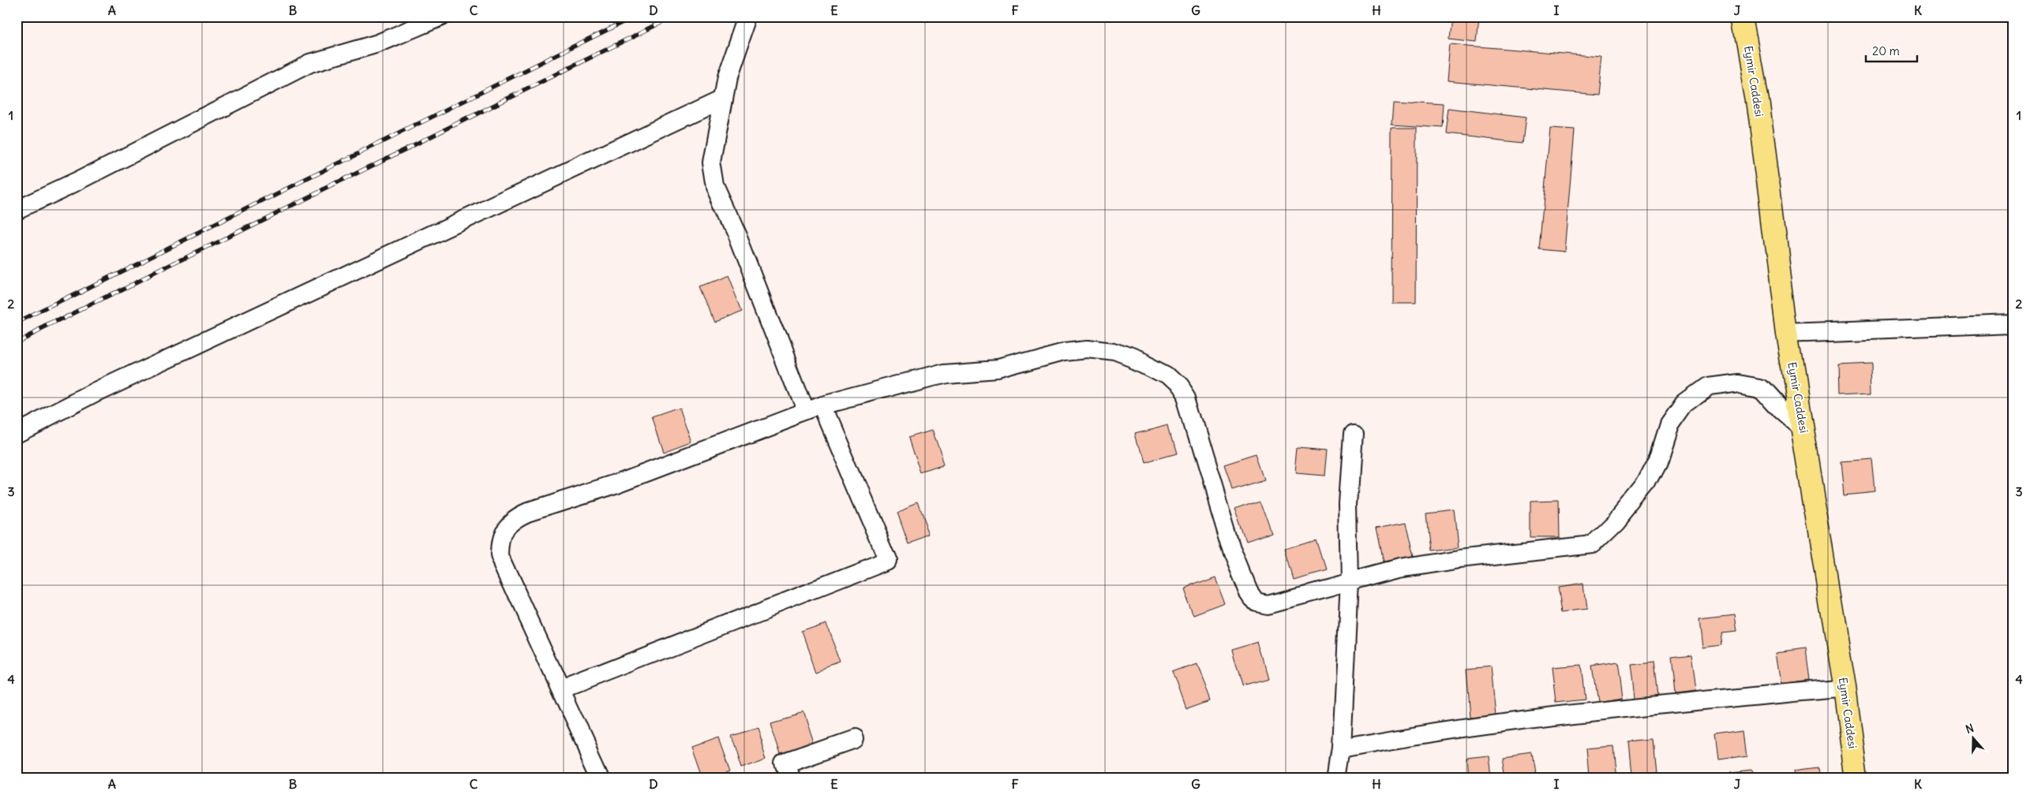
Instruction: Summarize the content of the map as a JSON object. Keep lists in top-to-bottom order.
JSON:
{
  "streets": {
    "main road": ["Eymir Caddesi"]
  },
  "scale_bar": "20 m",
  "north": "top",
  "grid": {
    "columns": [
      "A",
      "B",
      "C",
      "D",
      "E",
      "F",
      "G",
      "H",
      "I",
      "J",
      "K"
    ],
    "rows": [
      "1",
      "2",
      "3",
      "4"
    ]
  }
}
